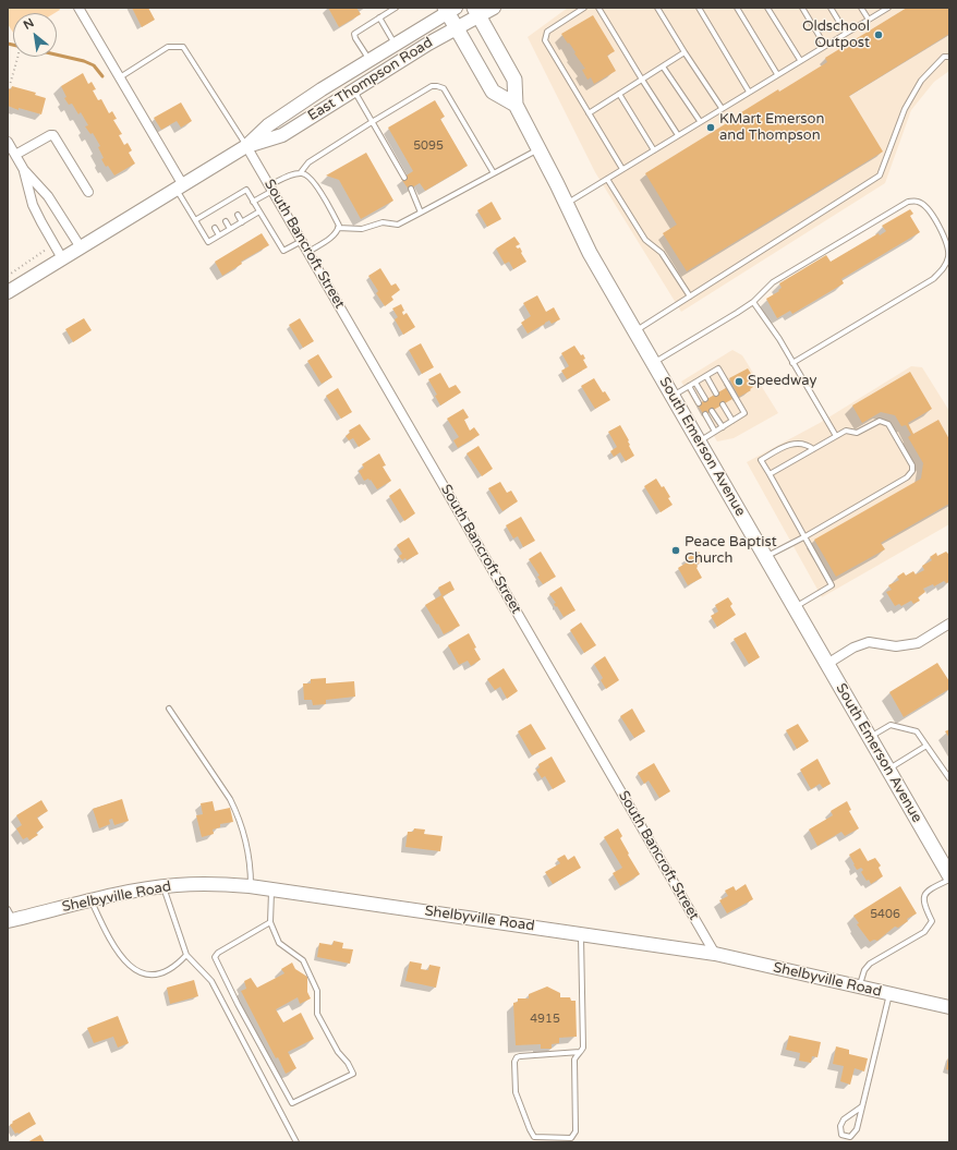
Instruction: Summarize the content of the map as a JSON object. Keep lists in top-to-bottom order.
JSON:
{
  "streets": {
    "main road": ["East Thompson Road", "South Emerson Avenue", "Shelbyville Road"],
    "street": ["South Bancroft Street"]
  },
  "crossings": [
    ["East Thompson Road", "South Bancroft Street"],
    ["East Thompson Road", "South Emerson Avenue"],
    ["South Bancroft Street", "Shelbyville Road"]
  ],
  "places": [
    "Oldschool Outpost",
    "KMart Emerson and Thompson",
    "Speedway",
    "Peace Baptist Church"
  ],
  "house_numbers": ["5095", "5406", "4915"],
  "north": "top left"
}
